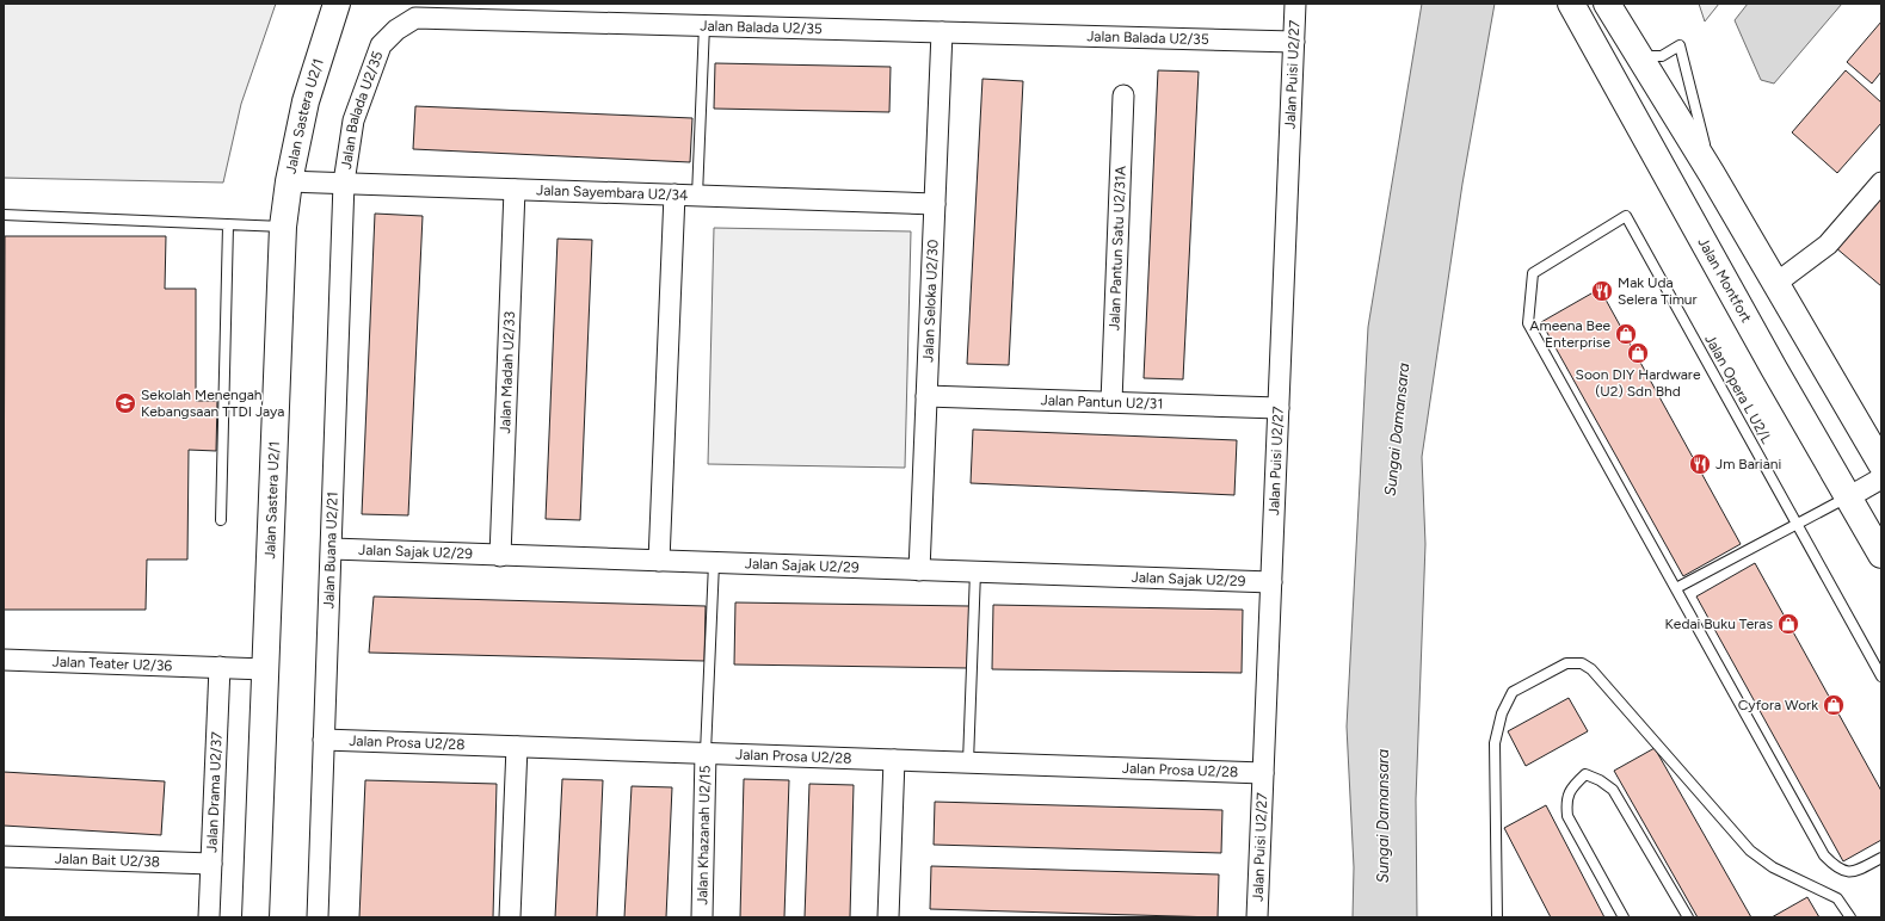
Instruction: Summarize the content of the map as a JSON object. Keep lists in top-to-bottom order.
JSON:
{
  "streets": {
    "main road": ["Jalan Sastera U2/1", "Jalan Montfort"],
    "street": [
      "Jalan Balada U2/35",
      "Jalan Puisi U2/27",
      "Jalan Sayembara U2/34",
      "Jalan Pantun Satu U2/31A",
      "Jalan Seloka U2/30",
      "Jalan Madah U2/33",
      "Jalan Pantun U2/31",
      "Jalan Buana U2/21",
      "Jalan Sajak U2/29",
      "Jalan Teater U2/36",
      "Jalan Prosa U2/28",
      "Jalan Drama U2/37",
      "Jalan Khazanah U2/15",
      "Jalan Bait U2/38"
    ],
    "lane": ["Jalan Opera L U2/L"]
  },
  "crossings": [
    ["Jalan Balada U2/35", "Jalan Puisi U2/27"],
    ["Jalan Balada U2/35", "Jalan Sayembara U2/34"],
    ["Jalan Balada U2/35", "Jalan Seloka U2/30"],
    ["Jalan Balada U2/35", "Jalan Buana U2/21"],
    ["Jalan Puisi U2/27", "Jalan Pantun U2/31"],
    ["Jalan Puisi U2/27", "Jalan Sajak U2/29"],
    ["Jalan Puisi U2/27", "Jalan Prosa U2/28"],
    ["Jalan Sastera U2/1", "Jalan Sayembara U2/34"],
    ["Jalan Sastera U2/1", "Jalan Teater U2/36"],
    ["Jalan Sayembara U2/34", "Jalan Seloka U2/30"],
    ["Jalan Sayembara U2/34", "Jalan Madah U2/33"],
    ["Jalan Sayembara U2/34", "Jalan Buana U2/21"],
    ["Jalan Pantun Satu U2/31A", "Jalan Pantun U2/31"],
    ["Jalan Seloka U2/30", "Jalan Pantun U2/31"],
    ["Jalan Seloka U2/30", "Jalan Sajak U2/29"],
    ["Jalan Madah U2/33", "Jalan Sajak U2/29"],
    ["Jalan Buana U2/21", "Jalan Sajak U2/29"],
    ["Jalan Buana U2/21", "Jalan Prosa U2/28"],
    ["Jalan Teater U2/36", "Jalan Drama U2/37"],
    ["Jalan Prosa U2/28", "Jalan Khazanah U2/15"],
    ["Jalan Drama U2/37", "Jalan Bait U2/38"]
  ],
  "water": ["Sungai Damansara"],
  "places": {
    "restaurant": ["Mak Uda Selera Timur", "Jm Bariani"],
    "shop": [
      "Ameena Bee Enterprise",
      "Soon DIY Hardware (U2) Sdn Bhd",
      "Kedai Buku Teras",
      "Cyfora Work"
    ],
    "school or university": ["Sekolah Menengah Kebangsaan TTDI Jaya"]
  }
}
